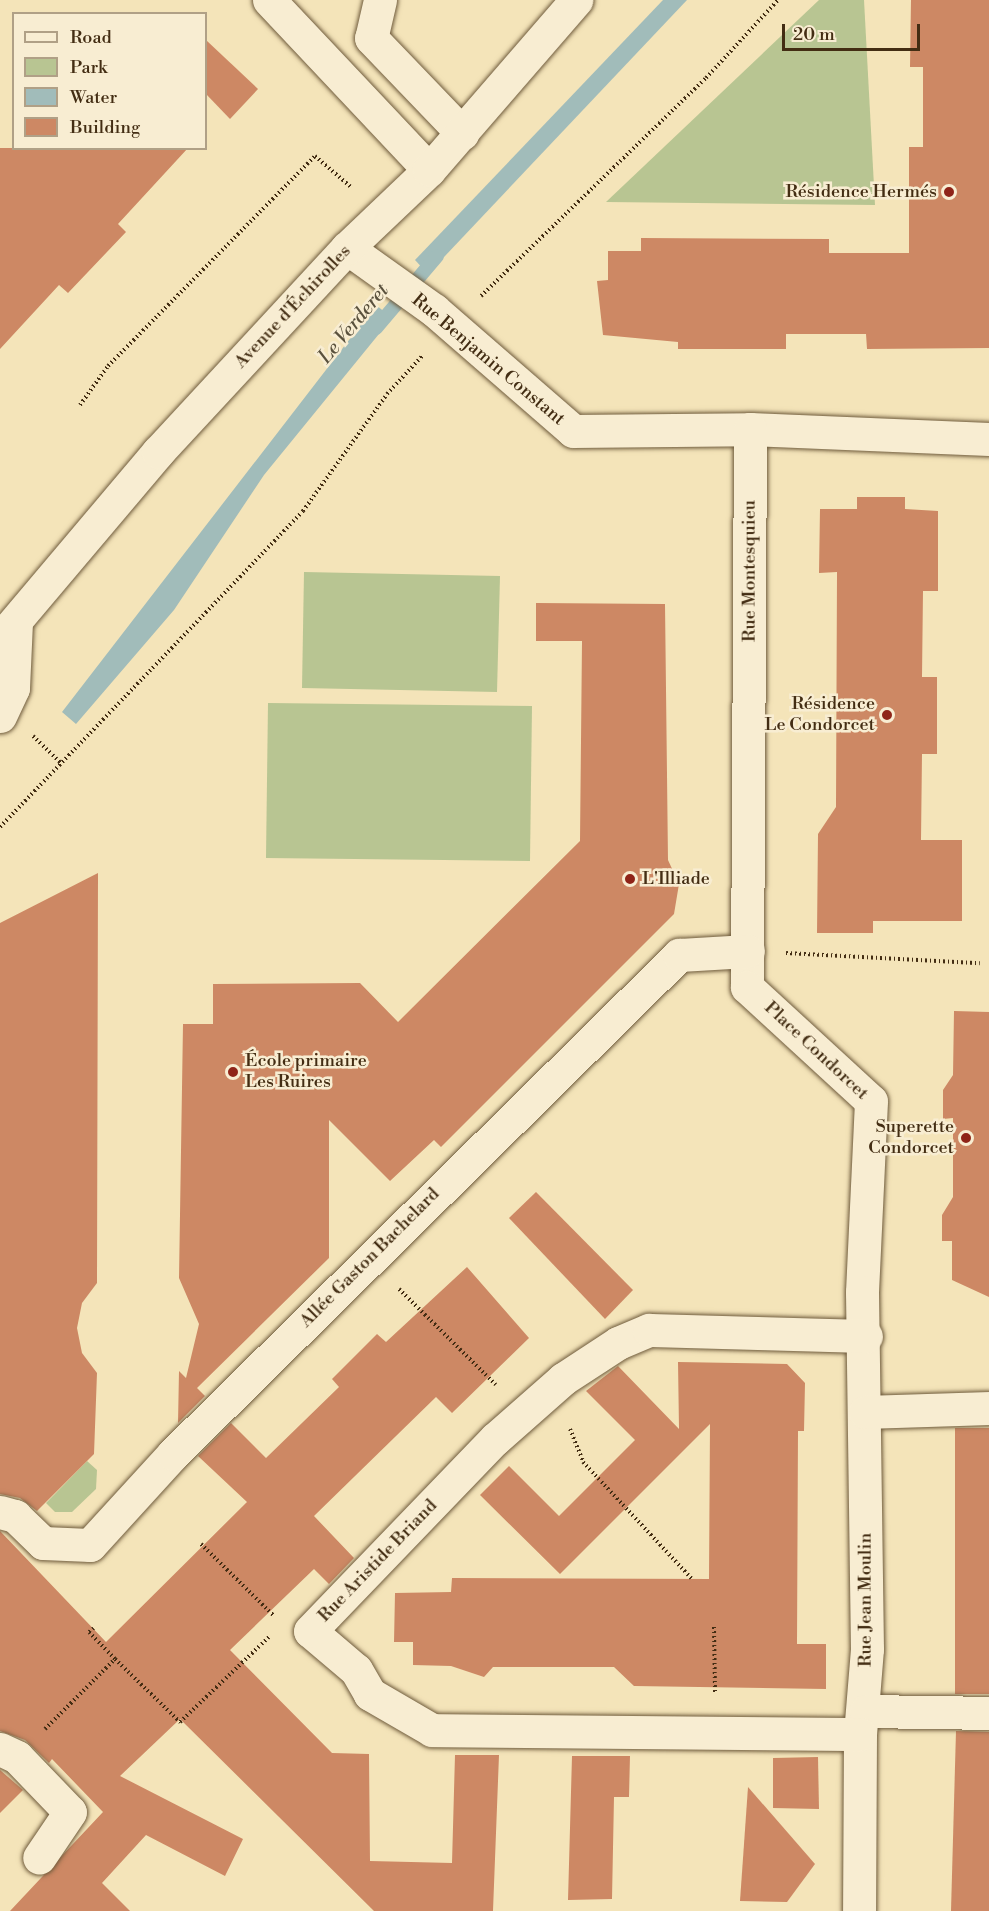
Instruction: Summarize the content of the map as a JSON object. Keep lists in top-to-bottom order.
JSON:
{
  "streets": {
    "street": [
      "Avenue d'Échirolles",
      "Rue Benjamin Constant",
      "Rue Montesquieu",
      "Place Condorcet",
      "Allée Gaston Bachelard",
      "Rue Aristide Briand",
      "Rue Jean Moulin"
    ]
  },
  "crossings": [
    ["Avenue d'Échirolles", "Rue Benjamin Constant"],
    ["Rue Benjamin Constant", "Rue Montesquieu"],
    ["Rue Montesquieu", "Place Condorcet"],
    ["Rue Montesquieu", "Allée Gaston Bachelard"],
    ["Place Condorcet", "Allée Gaston Bachelard"],
    ["Place Condorcet", "Rue Aristide Briand"],
    ["Rue Aristide Briand", "Rue Jean Moulin"]
  ],
  "water": ["Le Verderet"],
  "places": [
    "Résidence Hermés",
    "Résidence Le Condorcet",
    "L'Illiade",
    "École primaire Les Ruires",
    "Superette Condorcet"
  ],
  "legend": [
    "Road",
    "Park",
    "Water",
    "Building"
  ],
  "scale_bar": "20 m"
}
